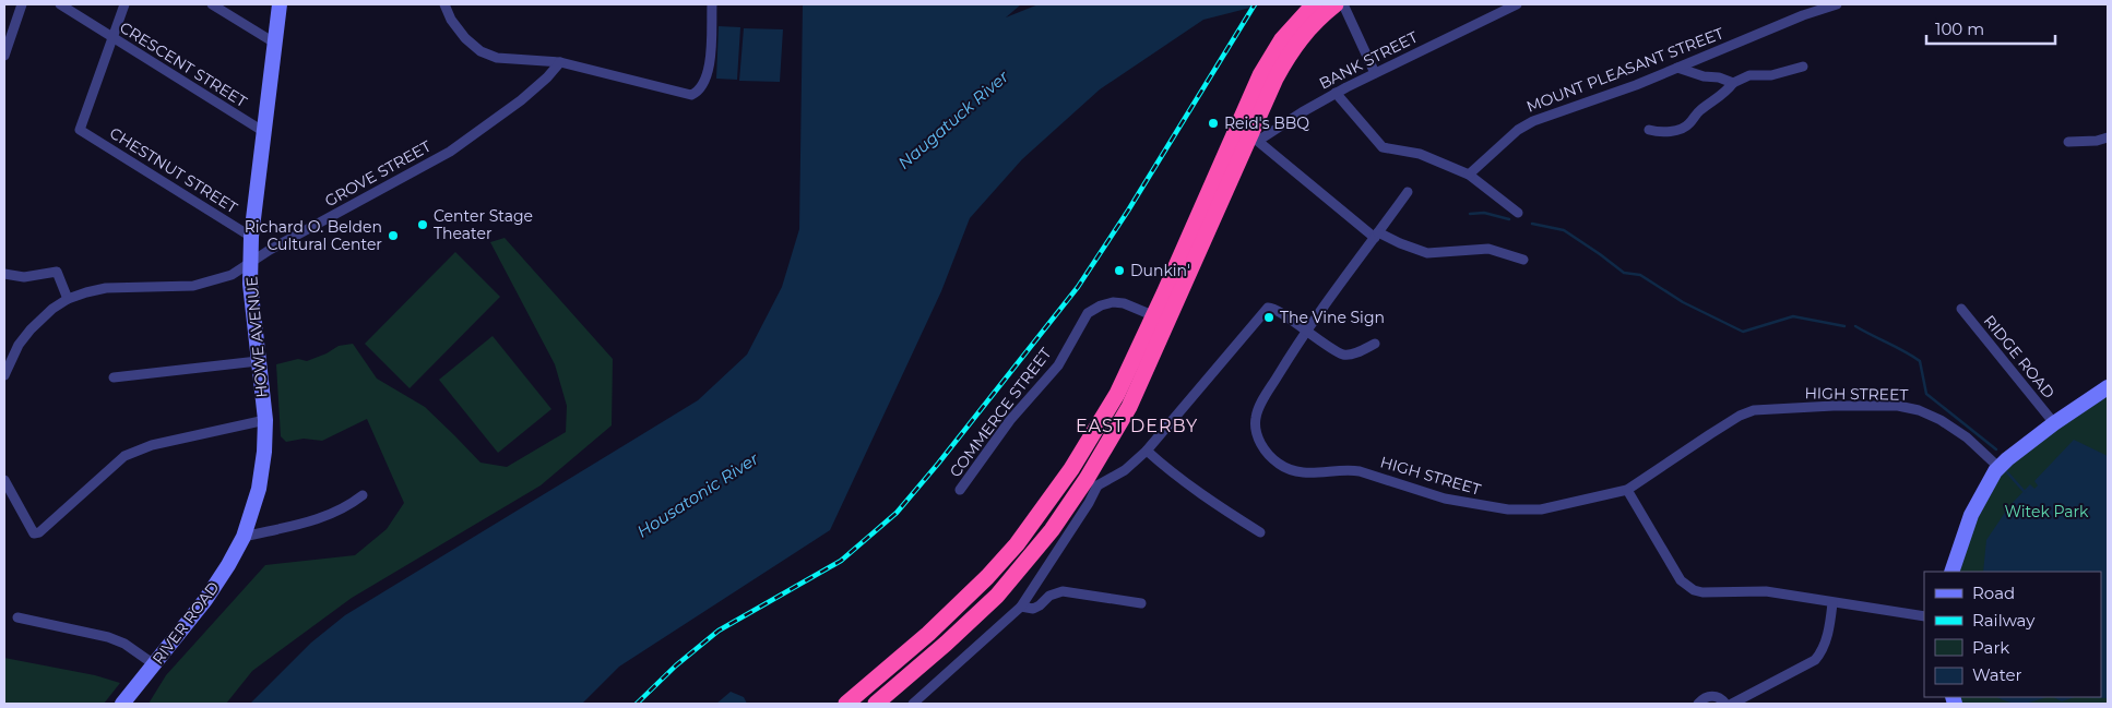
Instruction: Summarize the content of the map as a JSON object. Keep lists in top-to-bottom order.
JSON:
{
  "streets": {
    "main road": ["HOWE AVENUE", "RIVER ROAD"],
    "street": [
      "BANK STREET",
      "CRESCENT STREET",
      "MOUNT PLEASANT STREET",
      "CHESTNUT STREET",
      "GROVE STREET",
      "RIDGE ROAD",
      "HIGH STREET",
      "COMMERCE STREET"
    ]
  },
  "crossings": [
    ["CRESCENT STREET", "CHESTNUT STREET"],
    ["CRESCENT STREET", "HOWE AVENUE"],
    ["CHESTNUT STREET", "HOWE AVENUE"],
    ["GROVE STREET", "HOWE AVENUE"],
    ["HOWE AVENUE", "RIVER ROAD"]
  ],
  "districts": ["EAST DERBY"],
  "water": ["Naugatuck River", "Housatonic River"],
  "parks": ["Witek Park"],
  "places": [
    "Reid's BBQ",
    "Center Stage Theater",
    "Richard O. Belden Cultural Center",
    "Dunkin'",
    "The Vine Sign"
  ],
  "legend": [
    "Road",
    "Railway",
    "Park",
    "Water"
  ],
  "scale_bar": "100 m"
}
